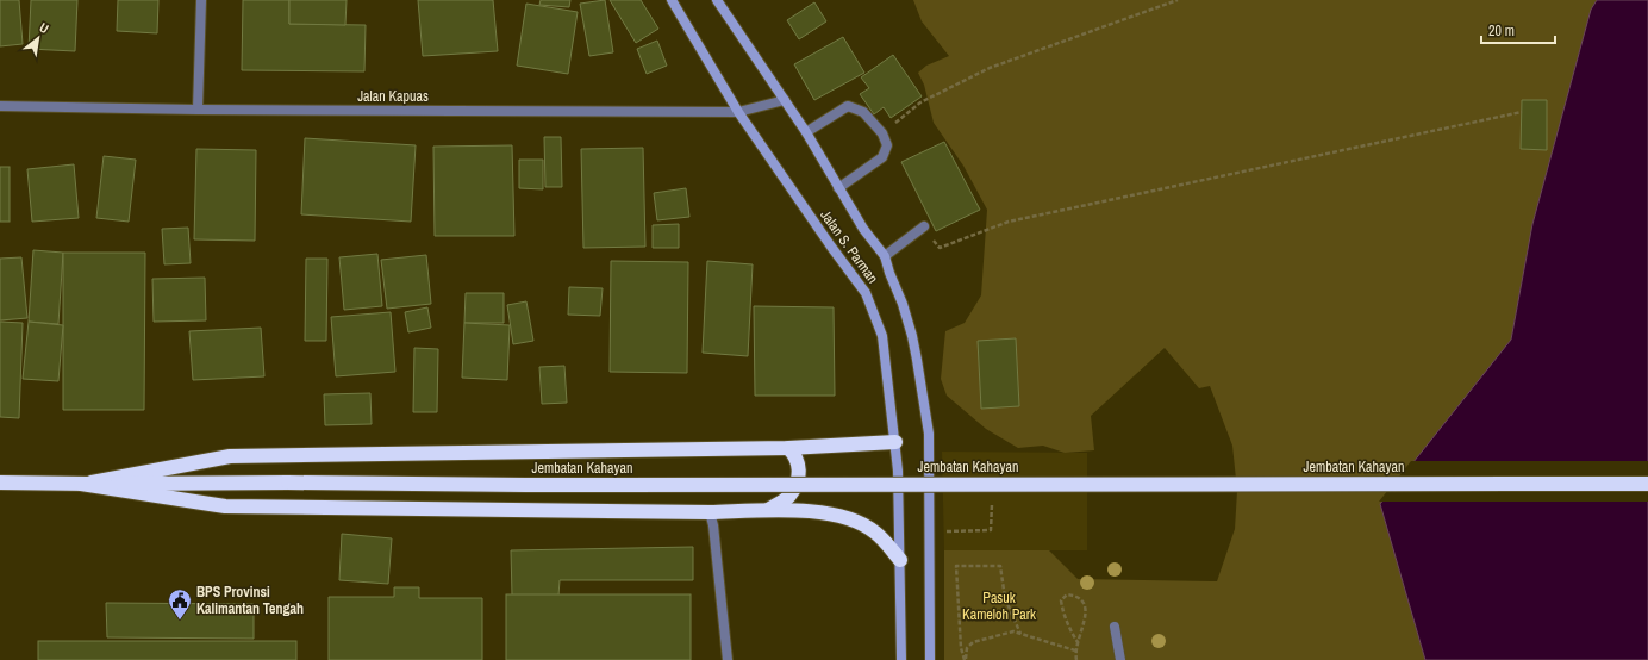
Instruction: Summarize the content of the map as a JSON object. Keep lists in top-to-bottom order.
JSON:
{
  "streets": {
    "highway": ["Jembatan Kahayan"],
    "main road": ["Jalan S. Parman"],
    "street": ["Jalan Kapuas"]
  },
  "crossings": [
    ["Jalan Kapuas", "Jalan S. Parman"]
  ],
  "parks": ["Pasuk Kameloh Park"],
  "places": {
    "public building": ["BPS Provinsi Kalimantan Tengah"]
  },
  "scale_bar": "20 m",
  "north": "top right"
}
